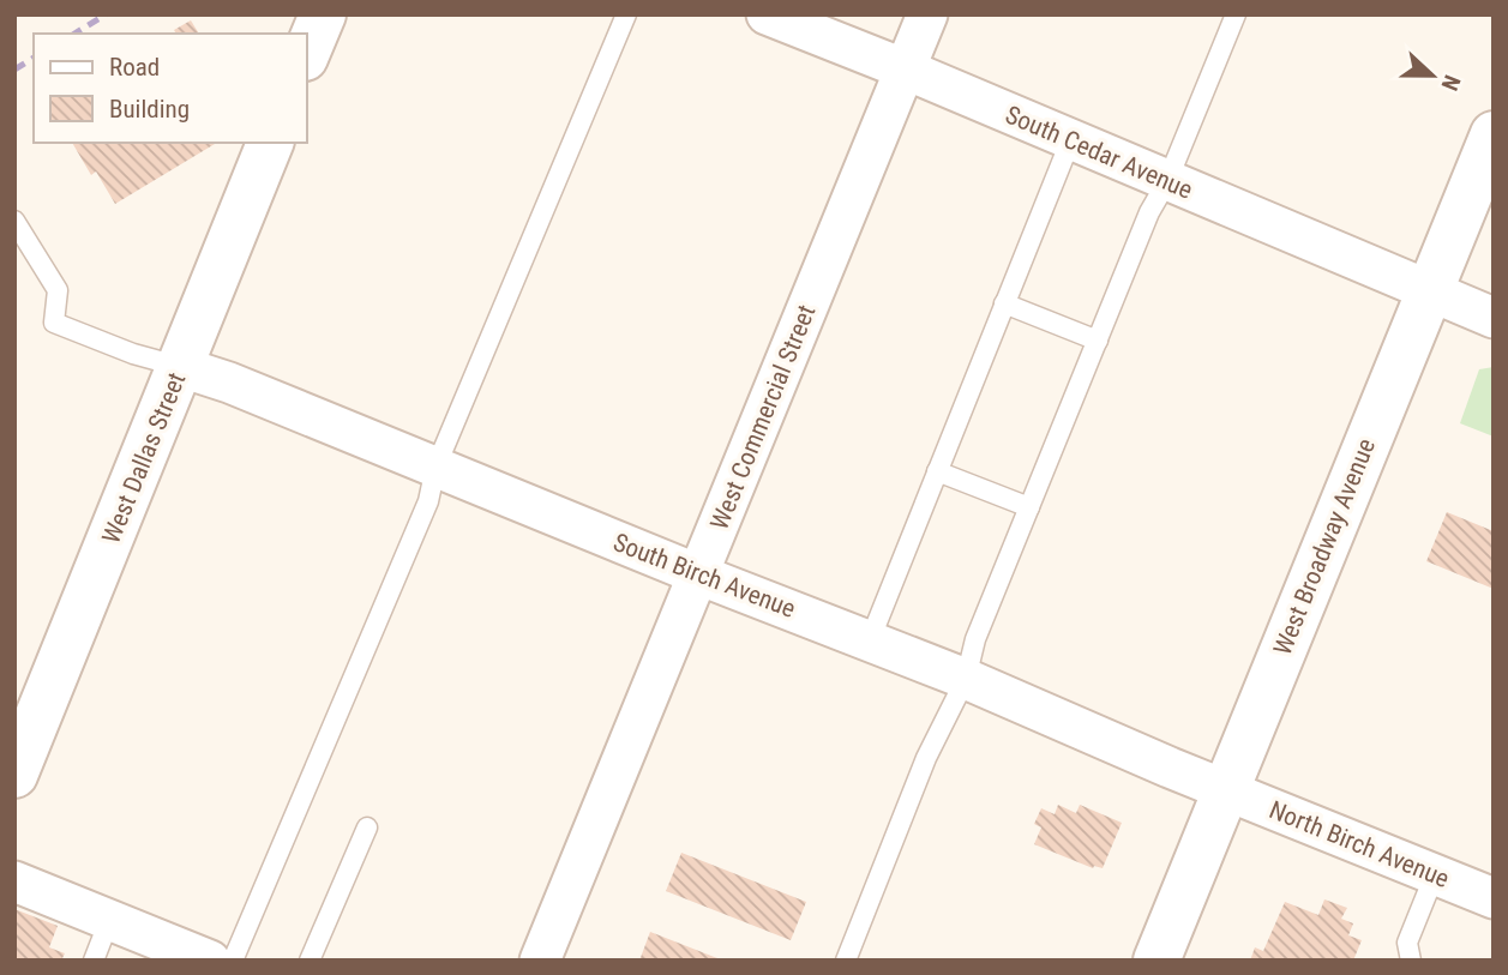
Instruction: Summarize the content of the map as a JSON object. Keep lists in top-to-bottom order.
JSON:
{
  "streets": {
    "street": [
      "South Cedar Avenue",
      "West Commercial Street",
      "West Dallas Street",
      "West Broadway Avenue",
      "South Birch Avenue",
      "North Birch Avenue"
    ]
  },
  "crossings": [
    ["South Cedar Avenue", "West Commercial Street"],
    ["South Cedar Avenue", "West Broadway Avenue"],
    ["West Commercial Street", "South Birch Avenue"],
    ["West Dallas Street", "South Birch Avenue"],
    ["West Broadway Avenue", "South Birch Avenue"],
    ["West Broadway Avenue", "North Birch Avenue"],
    ["South Birch Avenue", "North Birch Avenue"]
  ],
  "legend": ["Road", "Building"],
  "north": "right"
}
